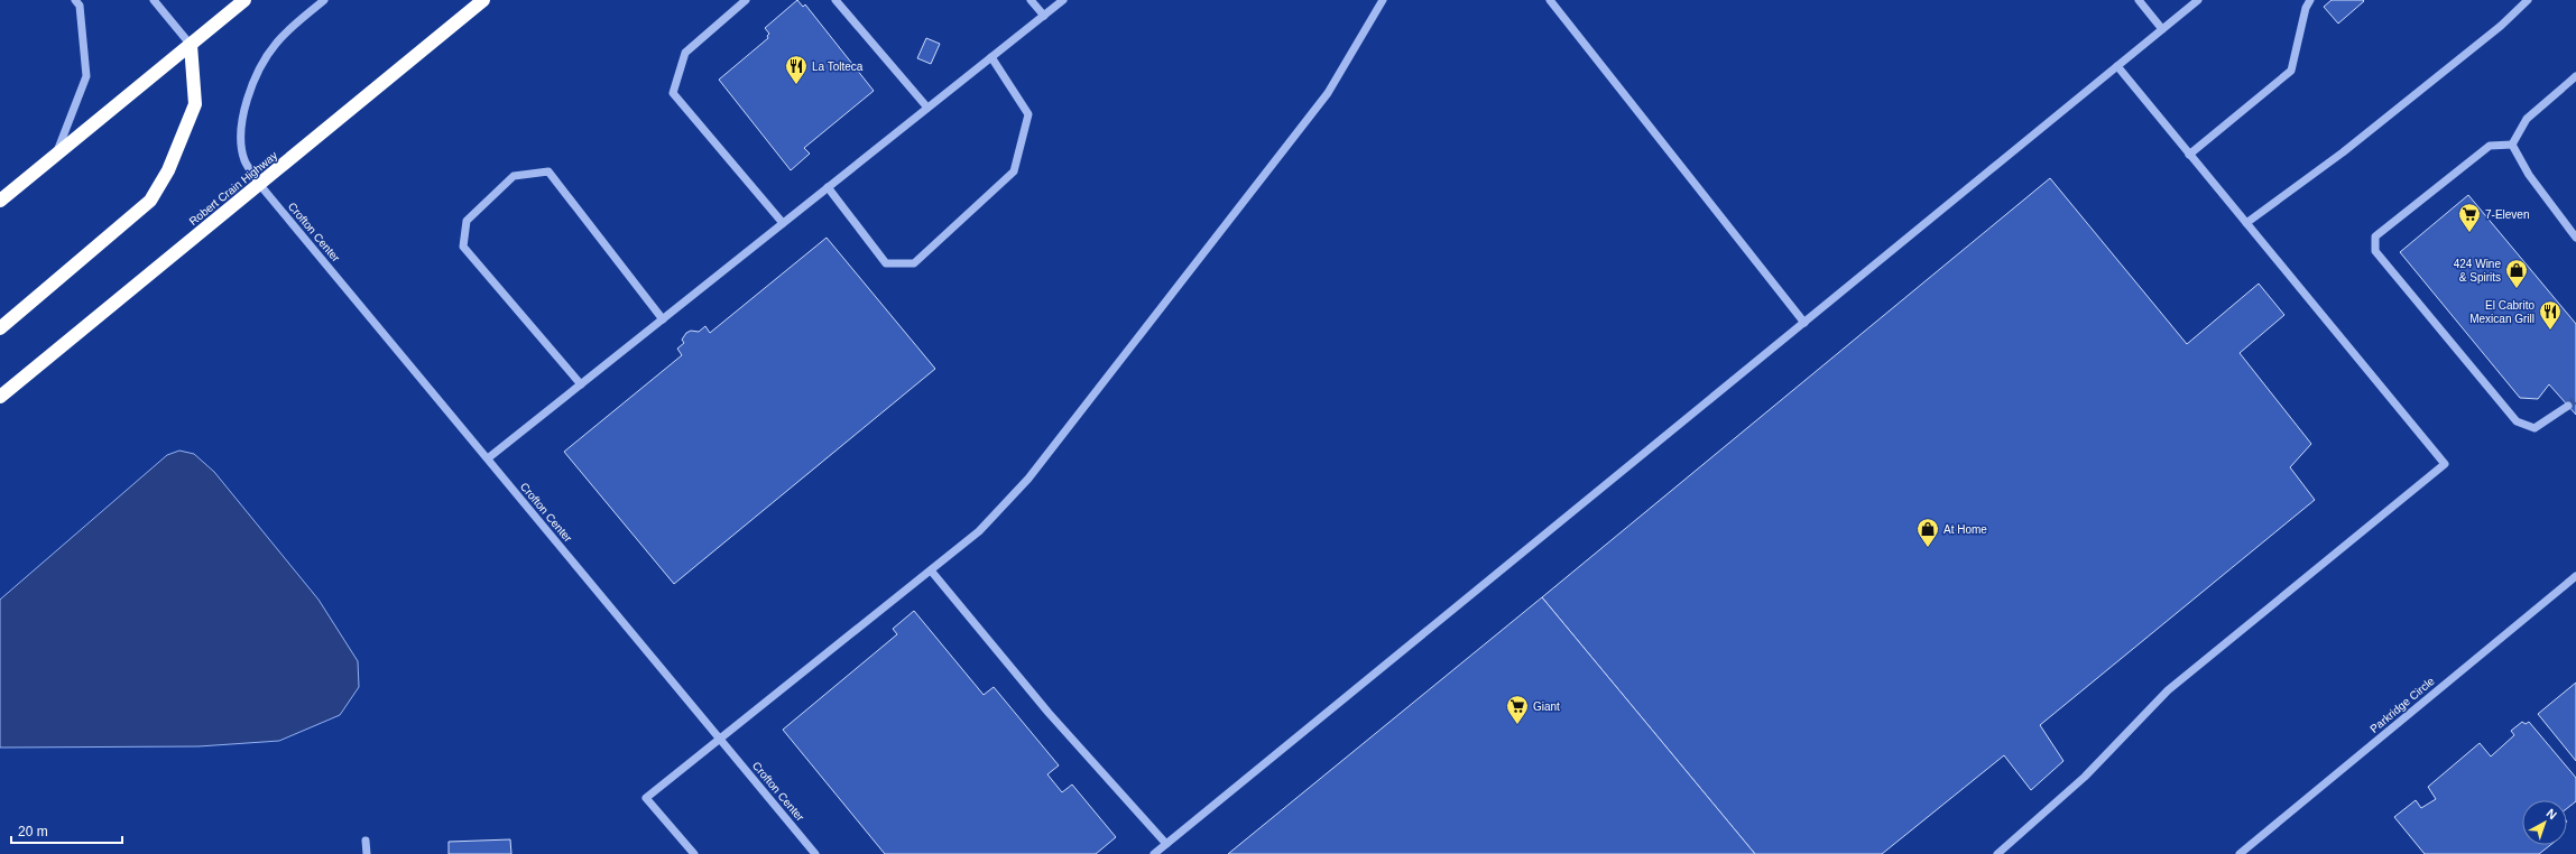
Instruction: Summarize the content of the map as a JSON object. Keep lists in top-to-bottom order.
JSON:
{
  "streets": {
    "highway": ["Robert Crain Highway"],
    "street": ["Crofton Center", "Parkridge Circle"]
  },
  "crossings": [
    ["Robert Crain Highway", "Crofton Center"]
  ],
  "places": {
    "restaurant": ["La Tolteca", "El Cabrito Mexican Grill"],
    "supermarket": ["7-Eleven", "Giant"],
    "shop": ["424 Wine & Spirits", "At Home"]
  },
  "scale_bar": "20 m",
  "north": "top right"
}
